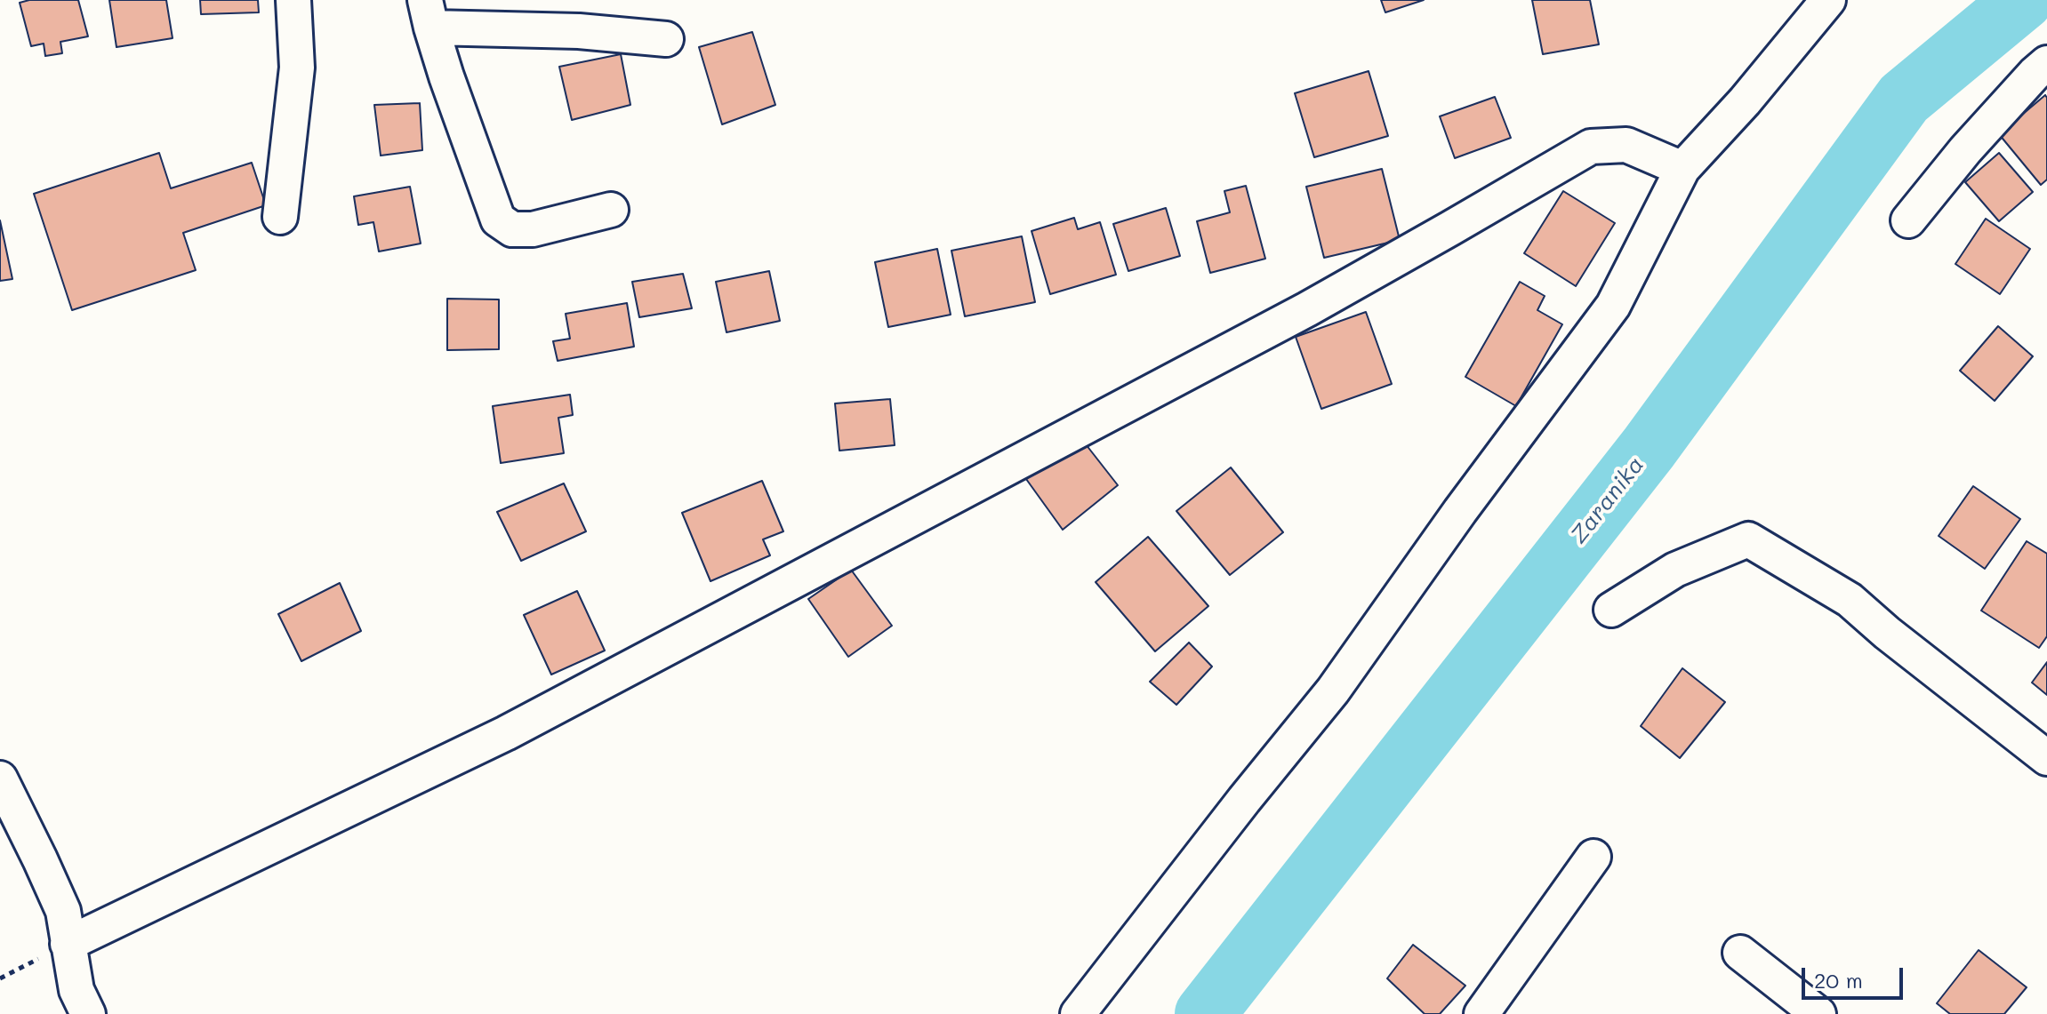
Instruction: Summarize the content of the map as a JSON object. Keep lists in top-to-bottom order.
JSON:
{
  "water": ["Zaranika"],
  "scale_bar": "20 m"
}
